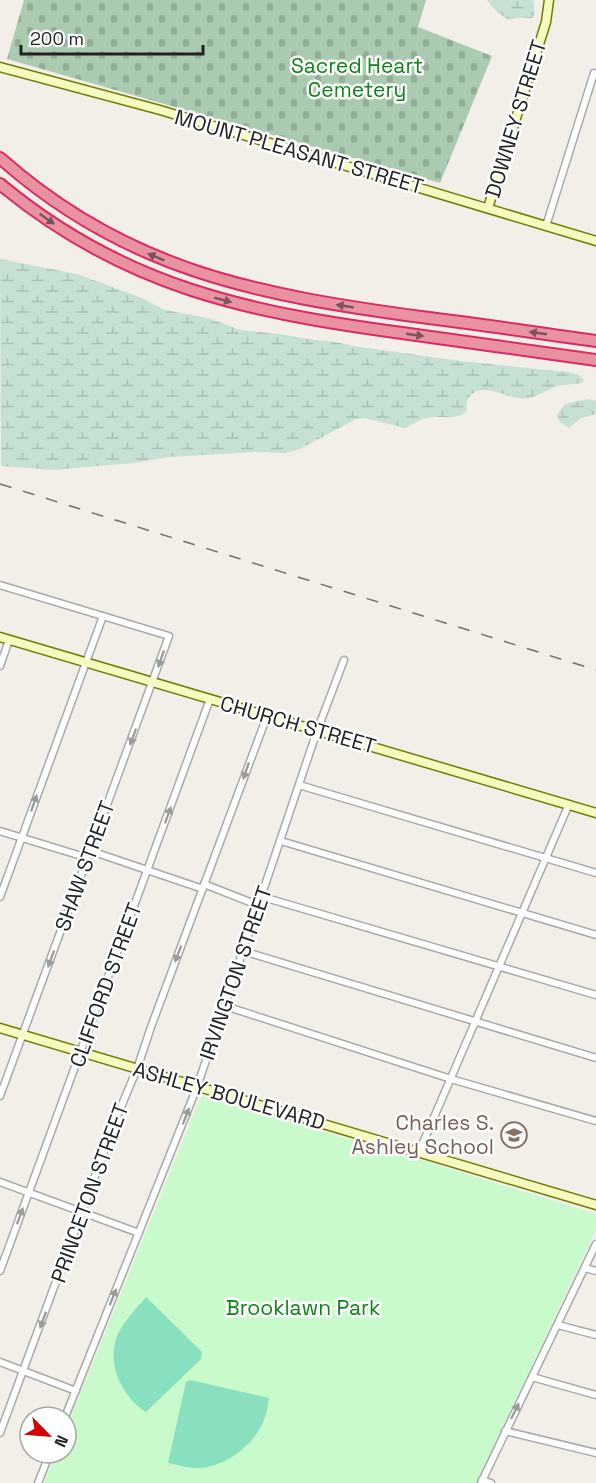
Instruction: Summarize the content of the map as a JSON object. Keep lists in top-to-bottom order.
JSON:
{
  "streets": {
    "main road": [
      "DOWNEY STREET",
      "MOUNT PLEASANT STREET",
      "CHURCH STREET",
      "ASHLEY BOULEVARD"
    ],
    "street": [
      "SHAW STREET",
      "IRVINGTON STREET",
      "CLIFFORD STREET",
      "PRINCETON STREET"
    ]
  },
  "crossings": [
    ["DOWNEY STREET", "MOUNT PLEASANT STREET"],
    ["CHURCH STREET", "SHAW STREET"],
    ["CHURCH STREET", "IRVINGTON STREET"],
    ["CHURCH STREET", "CLIFFORD STREET"],
    ["CHURCH STREET", "PRINCETON STREET"],
    ["SHAW STREET", "ASHLEY BOULEVARD"],
    ["IRVINGTON STREET", "ASHLEY BOULEVARD"],
    ["CLIFFORD STREET", "ASHLEY BOULEVARD"],
    ["ASHLEY BOULEVARD", "PRINCETON STREET"]
  ],
  "one_way": [
    "SHAW STREET",
    "IRVINGTON STREET",
    "CLIFFORD STREET",
    "PRINCETON STREET"
  ],
  "parks": ["Sacred Heart Cemetery", "Brooklawn Park"],
  "places": {
    "school or university": ["Charles S. Ashley School"]
  },
  "scale_bar": "200 m",
  "north": "bottom right"
}
